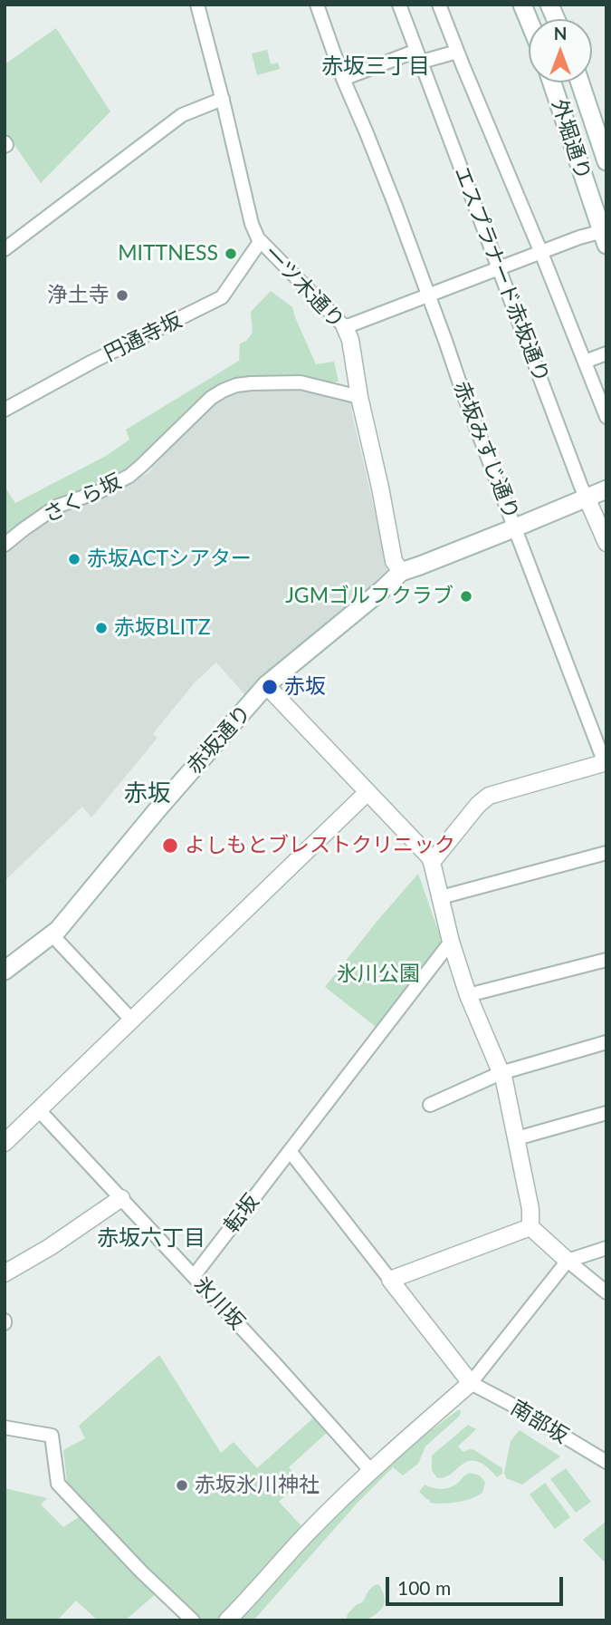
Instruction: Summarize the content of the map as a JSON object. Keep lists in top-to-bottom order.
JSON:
{
  "streets": {
    "main road": ["外堀通り", "赤坂通り"],
    "street": [
      "エスプラナード赤坂通り",
      "一ツ木通り",
      "円通寺坂",
      "赤坂みすじ通り",
      "さくら坂",
      "転坂",
      "氷川坂",
      "南部坂"
    ]
  },
  "crossings": [
    ["エスプラナード赤坂通り", "赤坂通り"],
    ["一ツ木通り", "円通寺坂"],
    ["一ツ木通り", "さくら坂"],
    ["一ツ木通り", "赤坂通り"],
    ["赤坂みすじ通り", "赤坂通り"],
    ["転坂", "氷川坂"]
  ],
  "districts": ["赤坂三丁目", "赤坂", "赤坂六丁目"],
  "parks": ["氷川公園"],
  "places": [
    "MITTNESS",
    "浄土寺",
    "赤坂ACTシアター",
    "JGMゴルフクラブ",
    "赤坂BLITZ",
    "赤坂",
    "よしもとブレストクリニック",
    "赤坂氷川神社"
  ],
  "scale_bar": "100 m",
  "north": "top"
}
